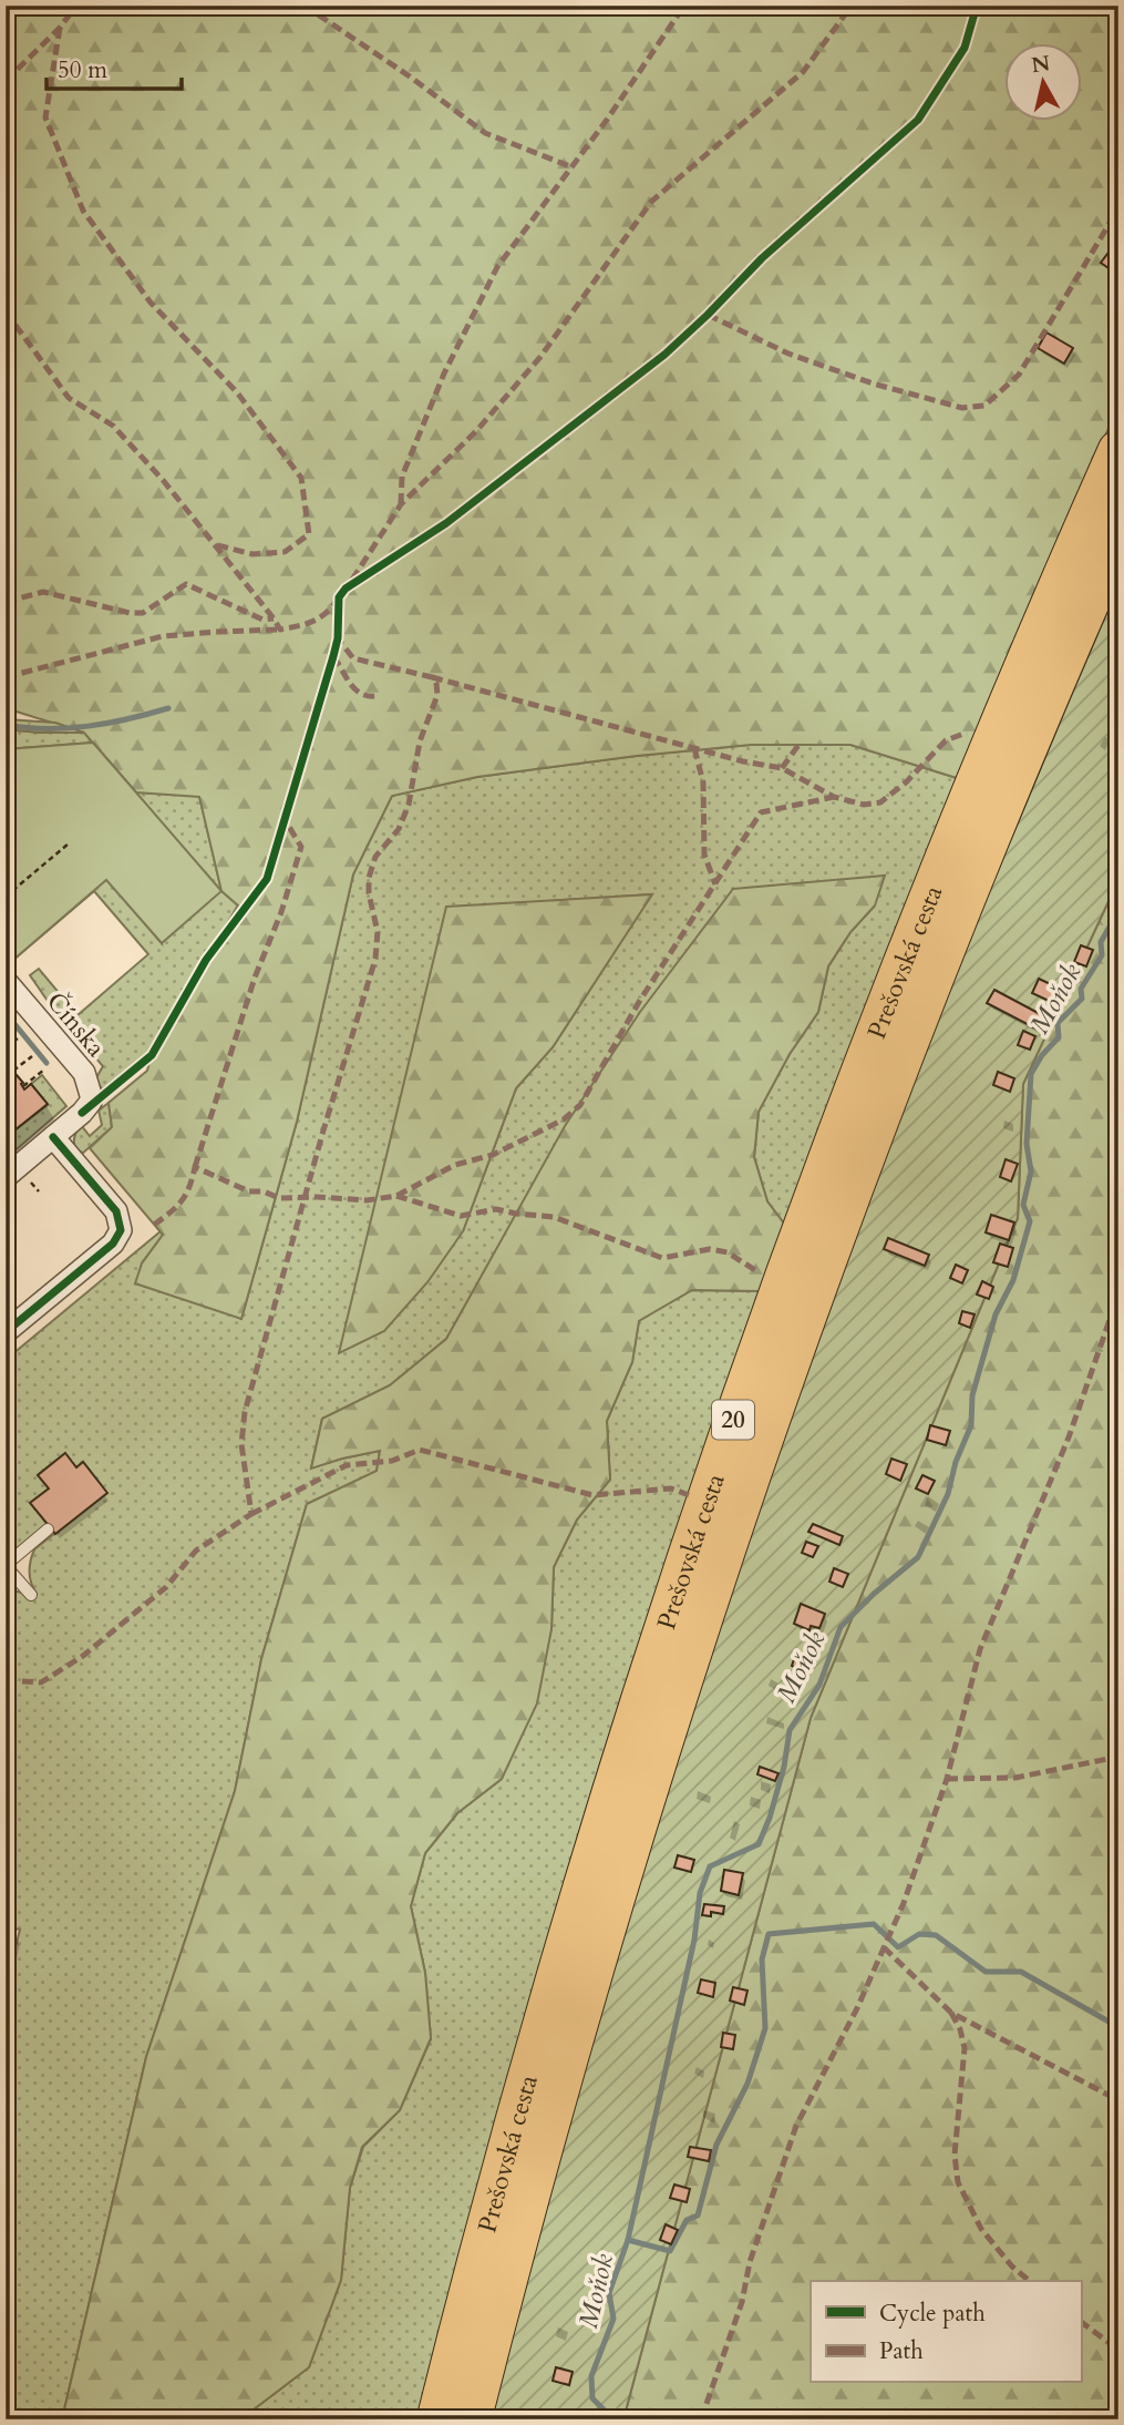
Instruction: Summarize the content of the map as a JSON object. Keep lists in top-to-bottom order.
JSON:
{
  "streets": {
    "highway": ["Prešovská cesta", "20"],
    "street": ["Čínska"]
  },
  "water": ["Moňok"],
  "legend": ["Cycle path", "Path"],
  "scale_bar": "50 m",
  "north": "top"
}
